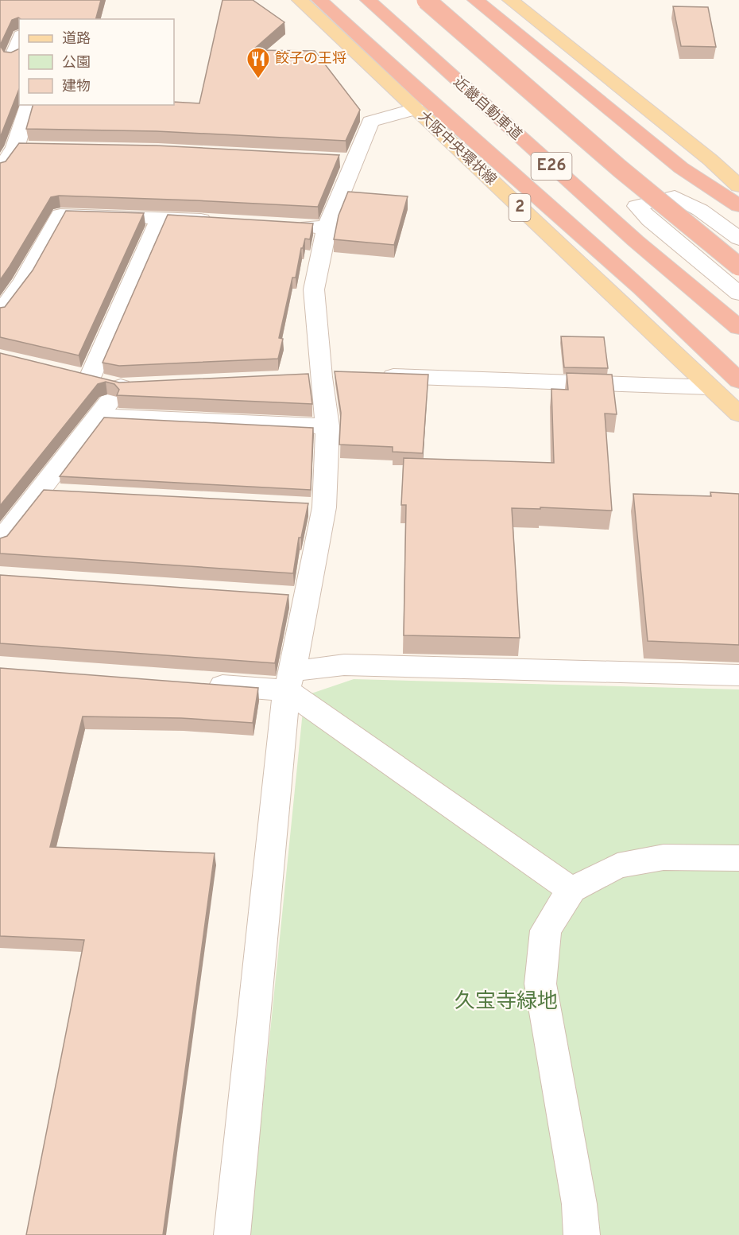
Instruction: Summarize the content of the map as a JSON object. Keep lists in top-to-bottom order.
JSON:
{
  "streets": {
    "highway": ["近畿自動車道", "E26"],
    "main road": ["大阪中央環状線", "2"]
  },
  "parks": ["久宝寺緑地"],
  "places": {
    "restaurant": ["餃子の王将"]
  },
  "legend": ["道路", "公園", "建物"]
}
